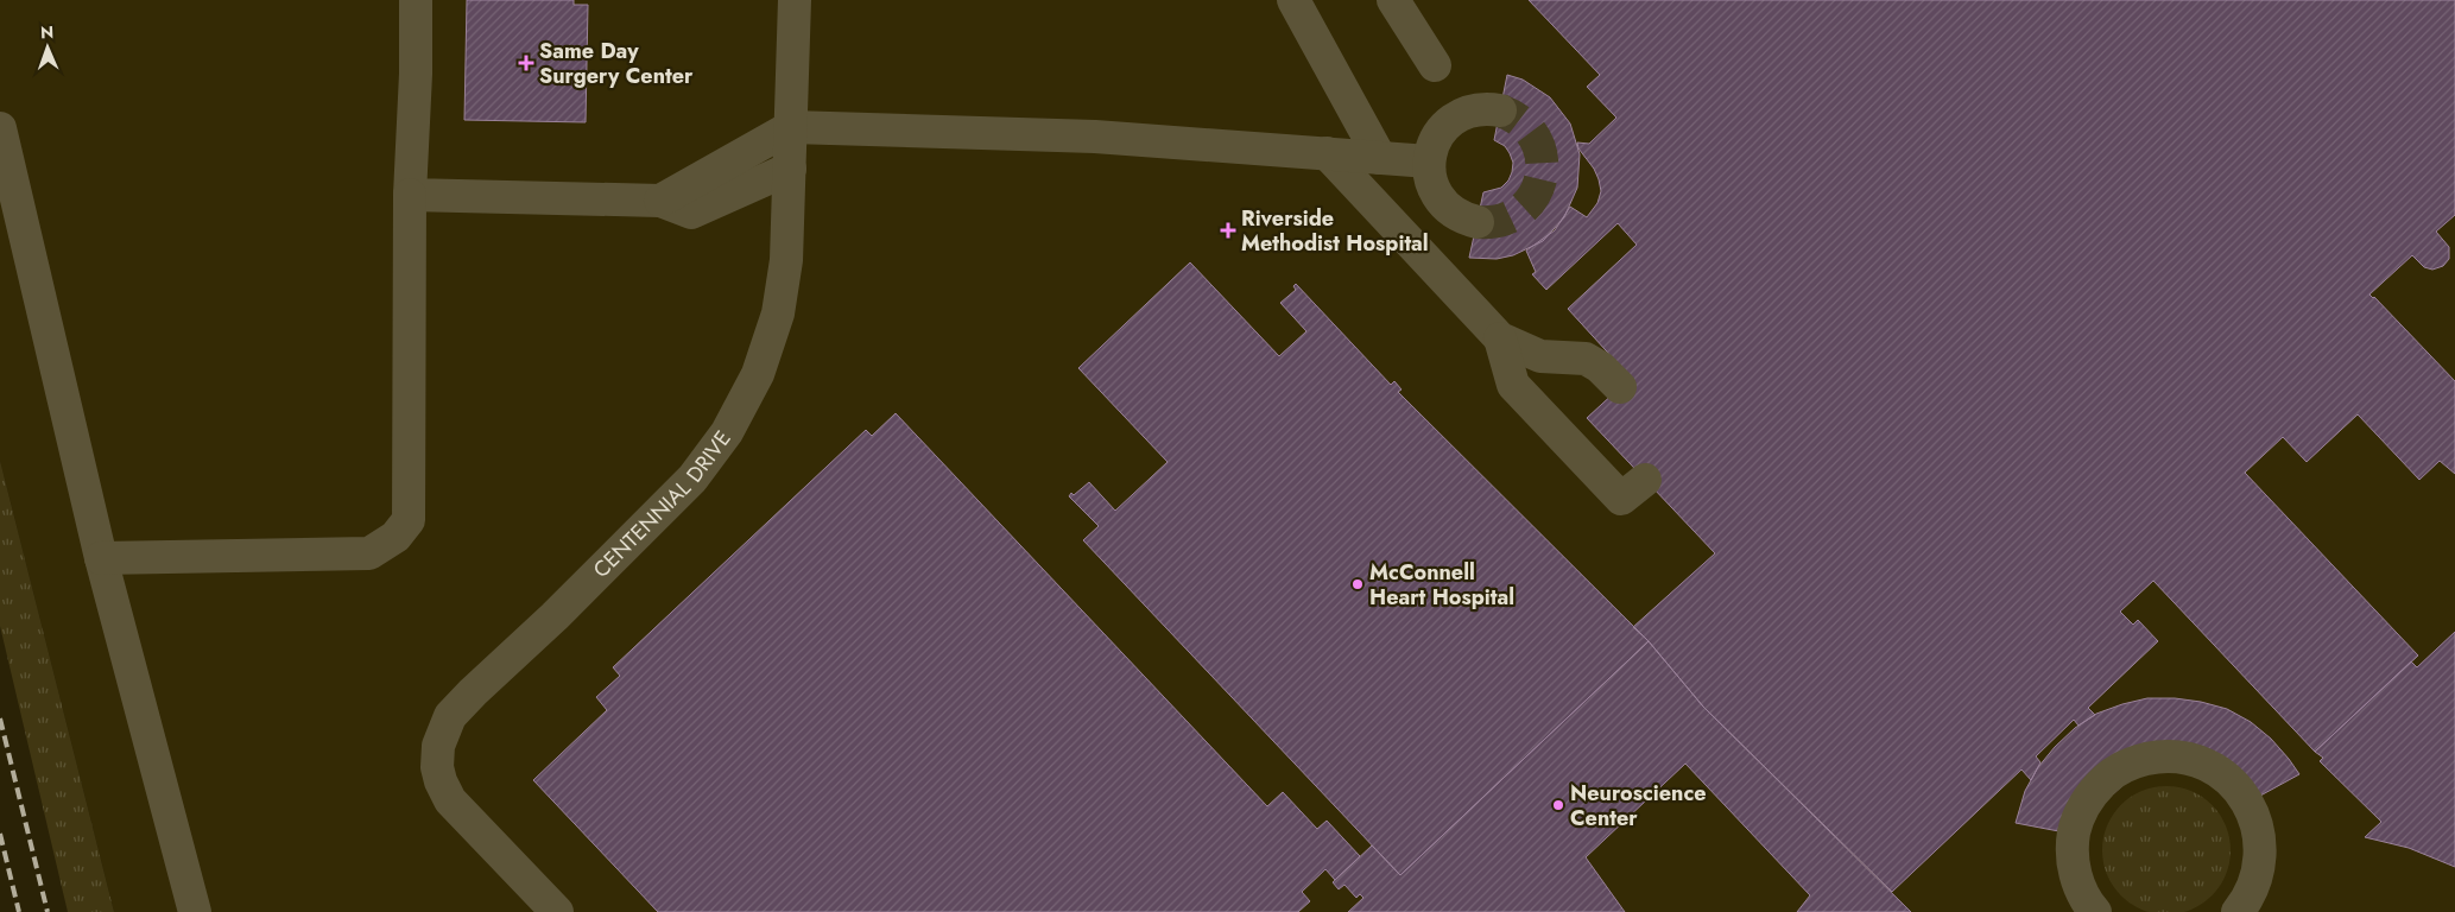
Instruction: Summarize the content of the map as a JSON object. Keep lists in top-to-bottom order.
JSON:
{
  "streets": {
    "lane": ["CENTENNIAL DRIVE"]
  },
  "places": {
    "health": ["Same Day Surgery Center", "Riverside Methodist Hospital"],
    "other": ["McConnell Heart Hospital", "Neuroscience Center"]
  },
  "north": "top"
}
